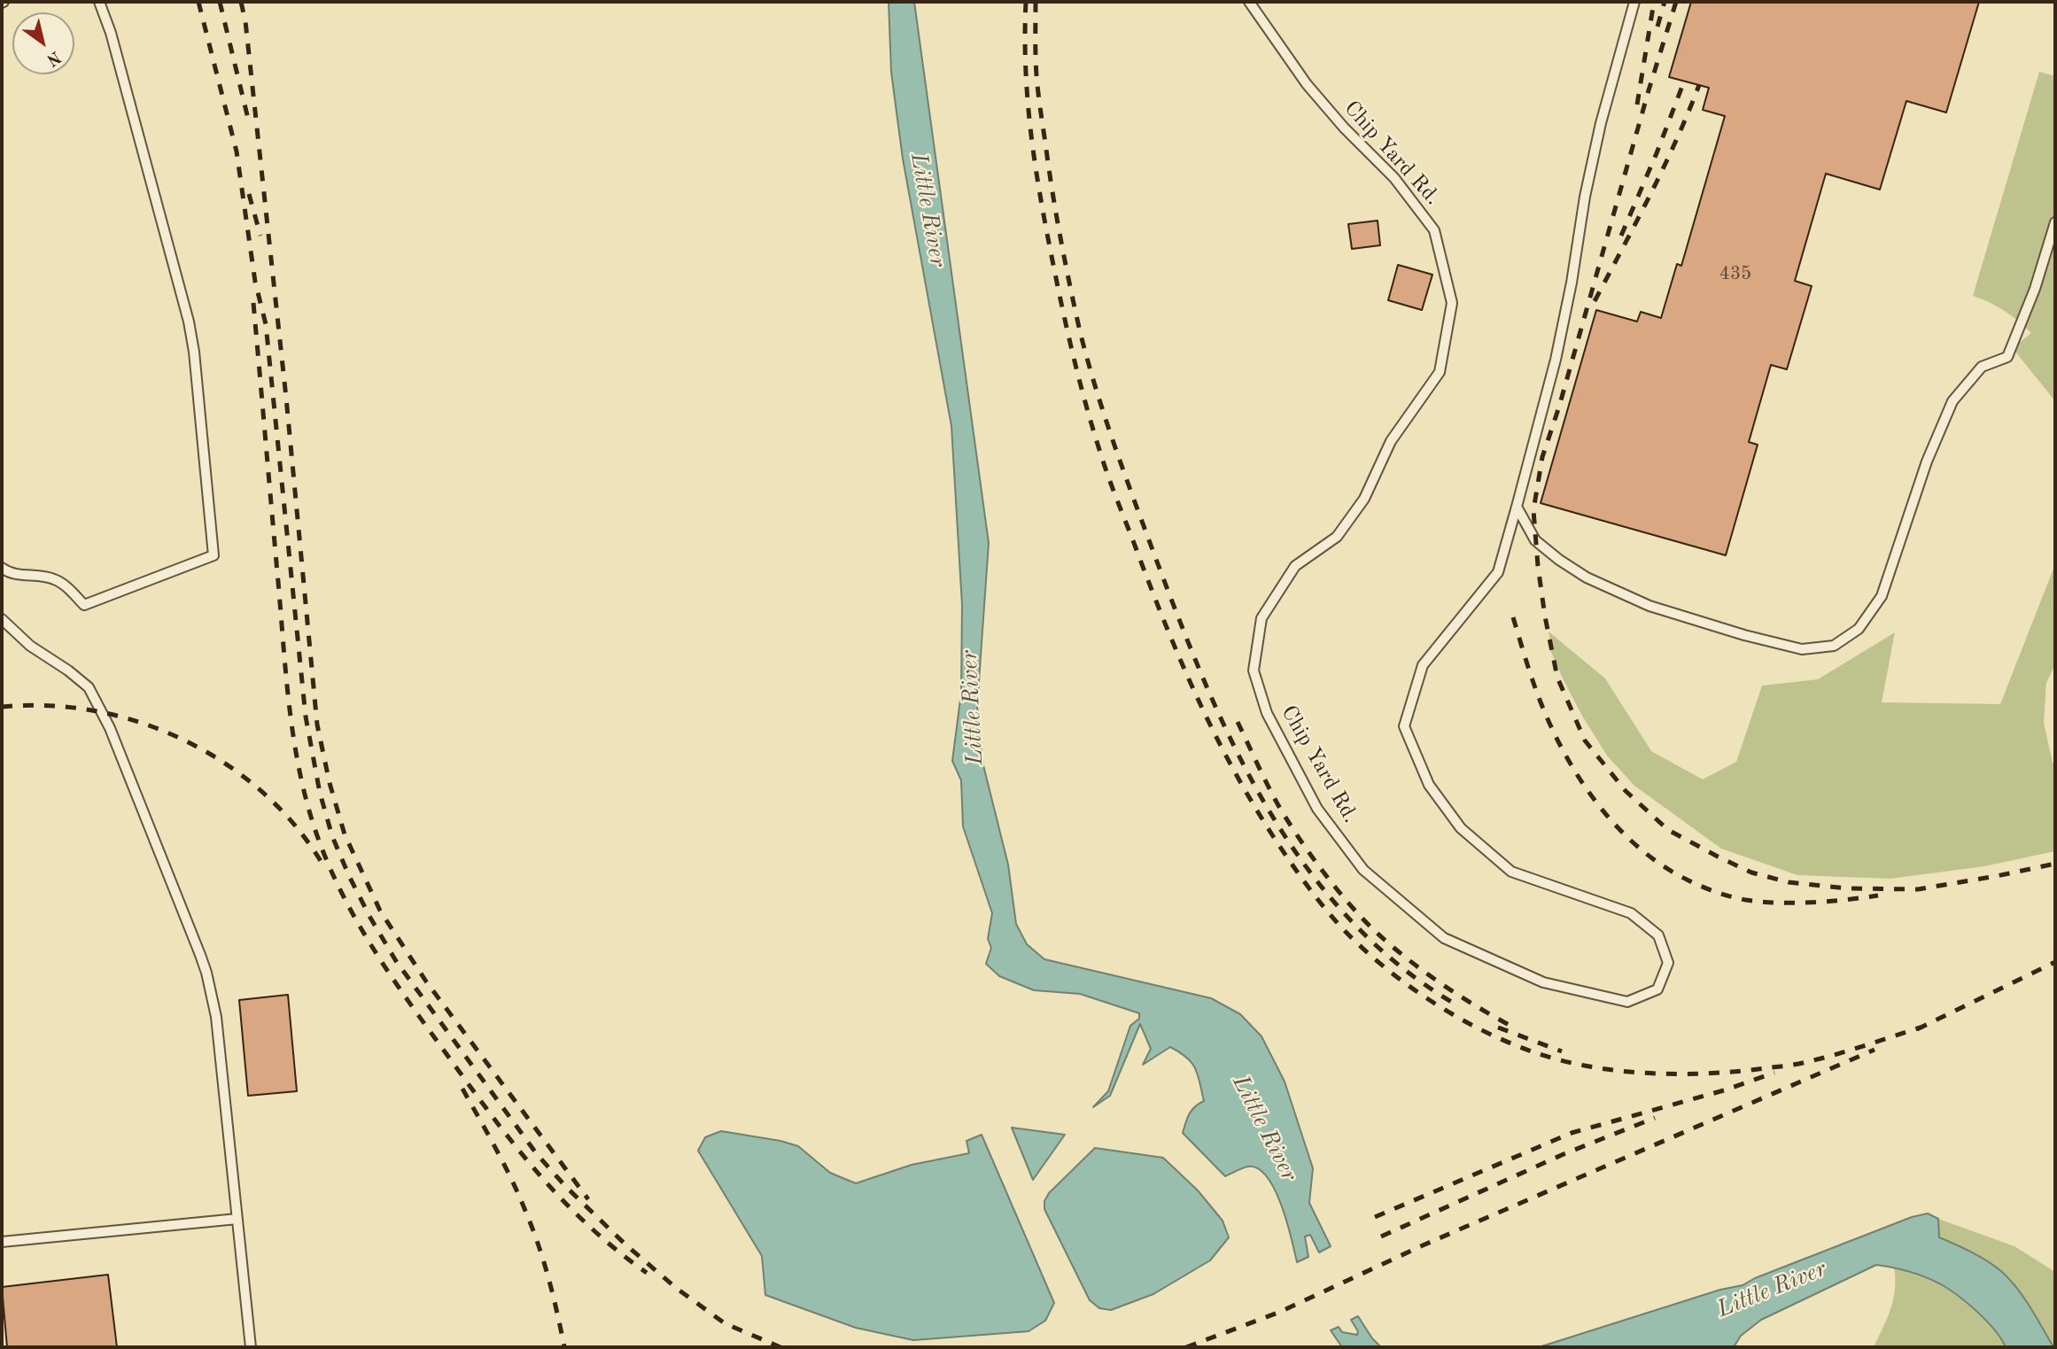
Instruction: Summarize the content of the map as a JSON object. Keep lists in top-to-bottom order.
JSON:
{
  "streets": {
    "lane": ["Chip Yard Rd."]
  },
  "water": ["Little River"],
  "house_numbers": ["435"],
  "north": "bottom right"
}
